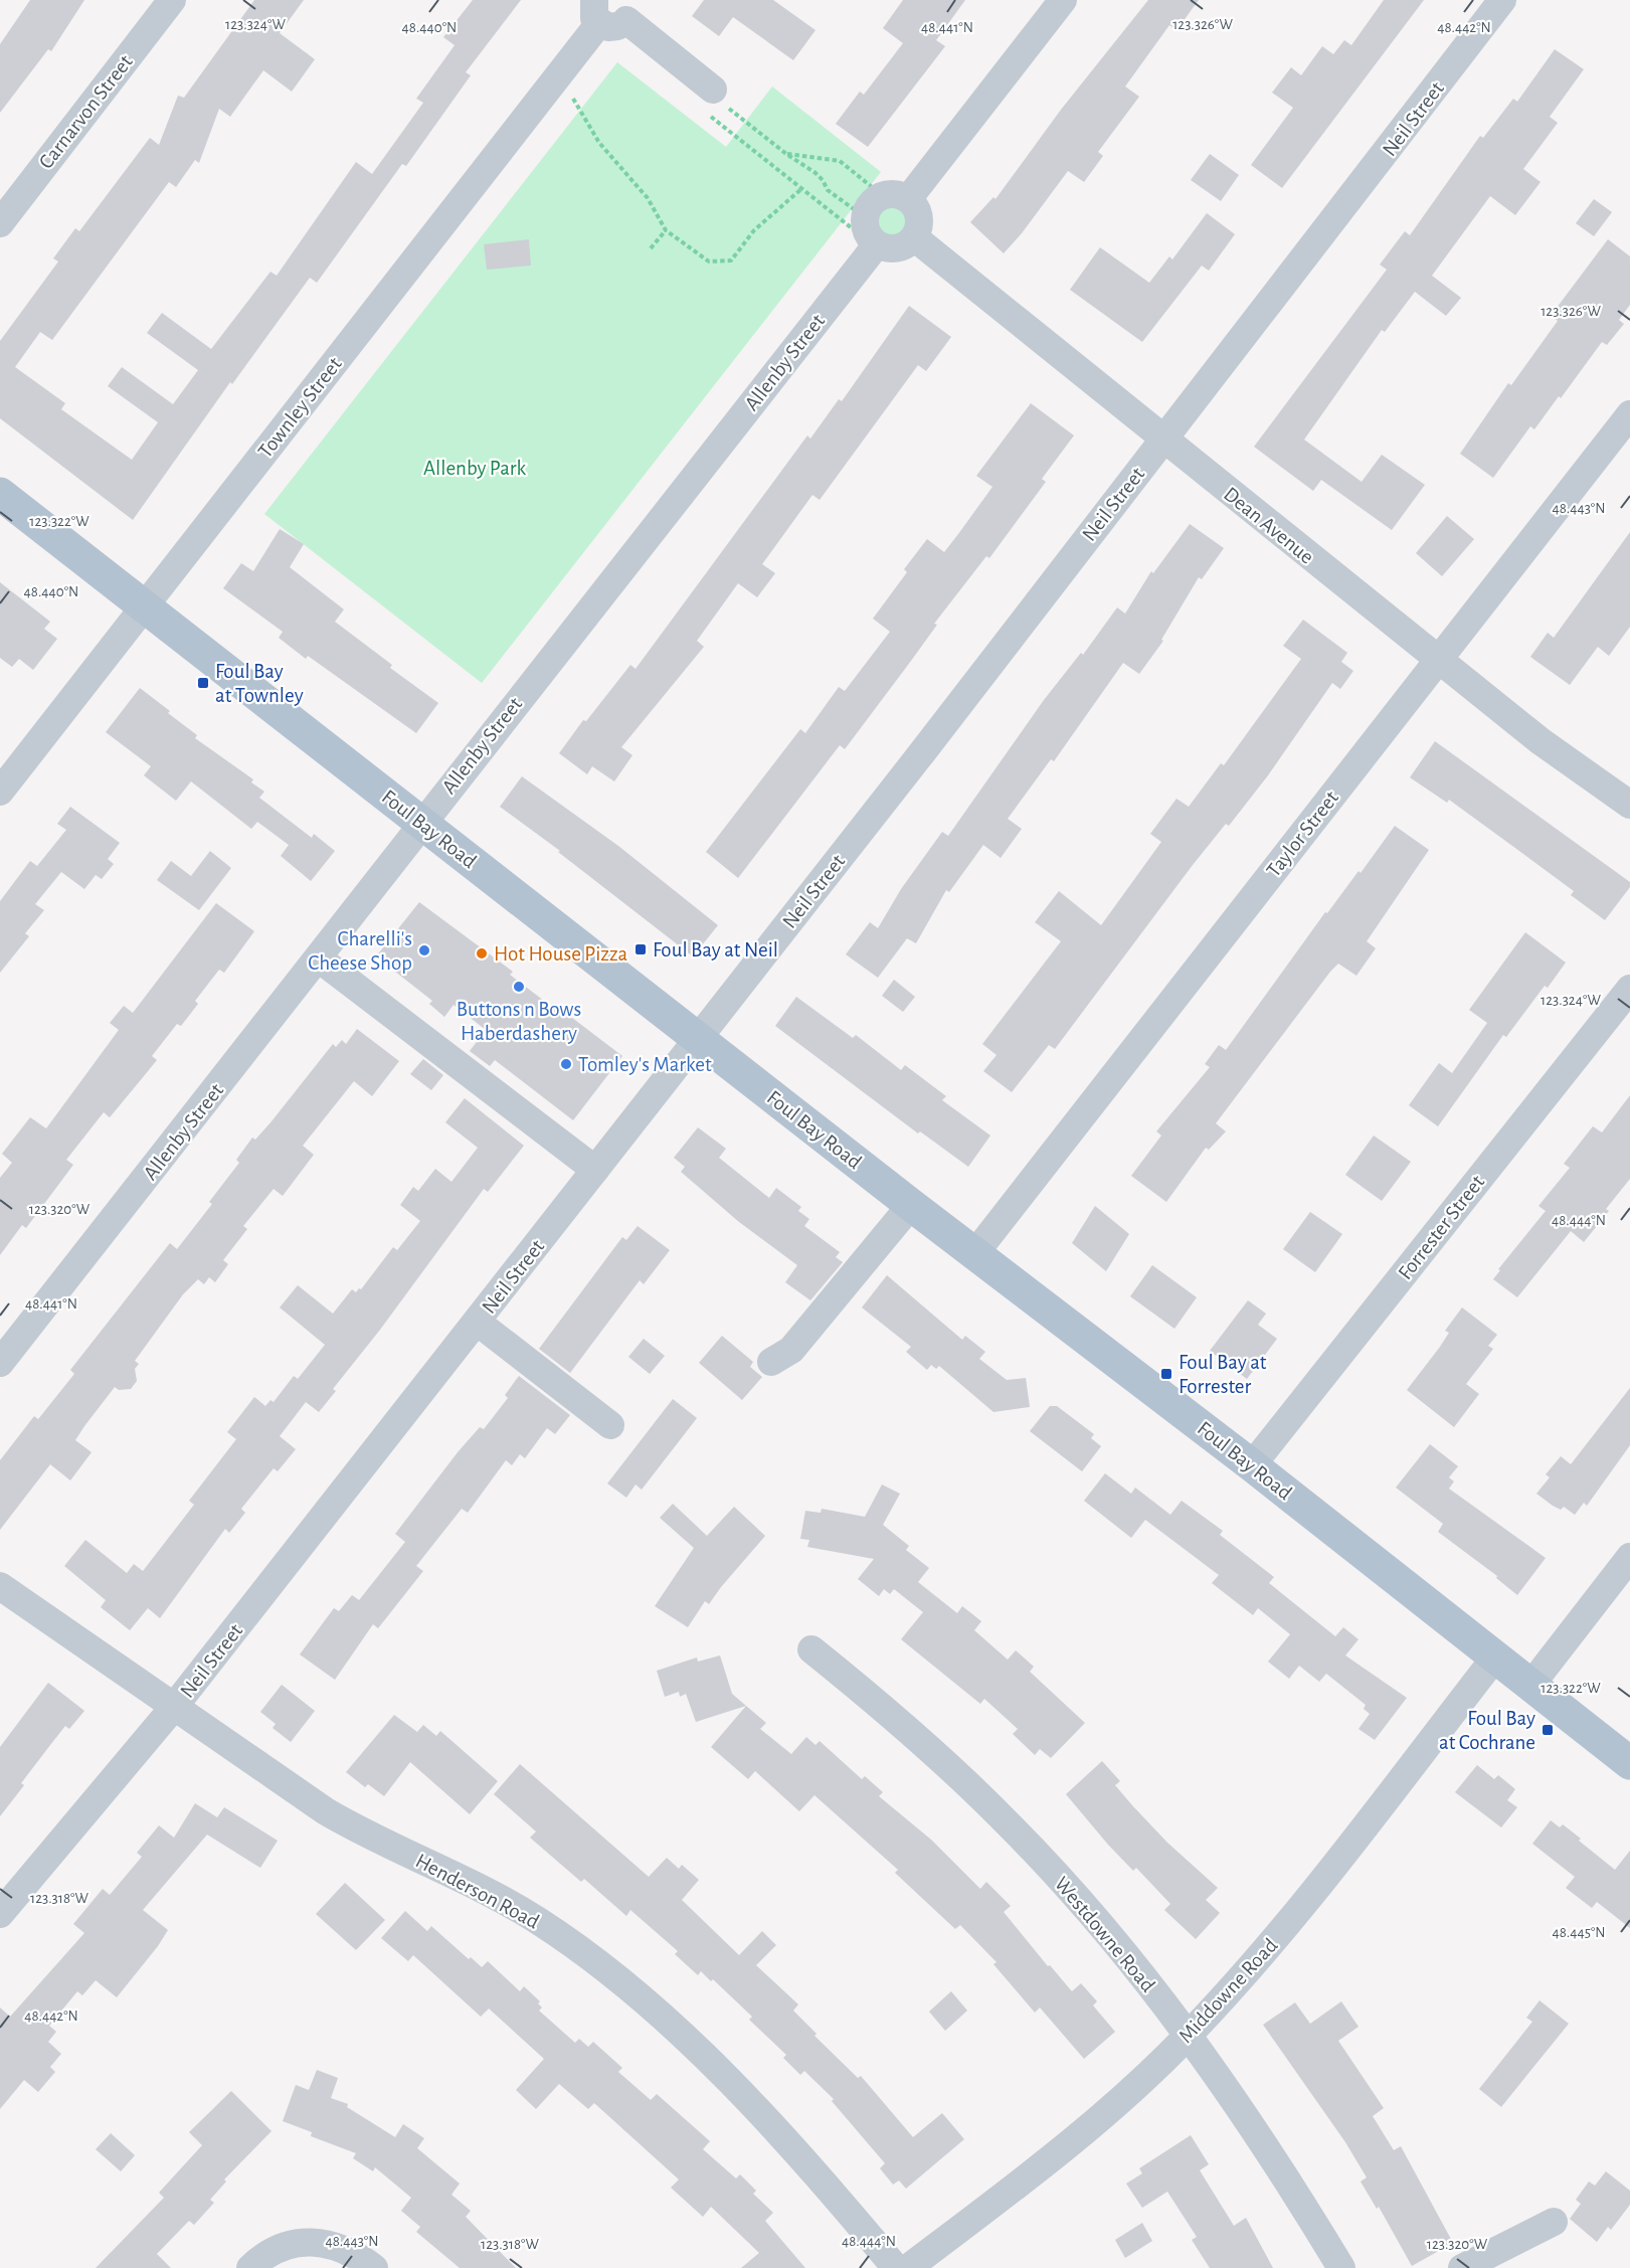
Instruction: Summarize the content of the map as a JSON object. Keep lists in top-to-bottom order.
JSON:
{
  "streets": {
    "main road": ["Foul Bay Road"],
    "street": [
      "Carnarvon Street",
      "Neil Street",
      "Allenby Street",
      "Townley Street",
      "Dean Avenue",
      "Taylor Street",
      "Forrester Street",
      "Henderson Road",
      "Westdowne Road",
      "Middowne Road"
    ]
  },
  "crossings": [
    ["Neil Street", "Dean Avenue"],
    ["Neil Street", "Foul Bay Road"],
    ["Neil Street", "Henderson Road"],
    ["Allenby Street", "Dean Avenue"],
    ["Allenby Street", "Foul Bay Road"],
    ["Townley Street", "Foul Bay Road"],
    ["Dean Avenue", "Taylor Street"],
    ["Foul Bay Road", "Taylor Street"],
    ["Foul Bay Road", "Forrester Street"],
    ["Foul Bay Road", "Middowne Road"],
    ["Westdowne Road", "Middowne Road"]
  ],
  "parks": ["Allenby Park"],
  "places": {
    "transit": [
      "Foul Bay at Townley",
      "Foul Bay at Neil",
      "Foul Bay at Forrester",
      "Foul Bay at Cochrane"
    ],
    "other": [
      "Charelli's Cheese Shop",
      "Hot House Pizza",
      "Buttons n Bows Haberdashery",
      "Tomley's Market"
    ]
  },
  "coordinates": [
    "123.324°W",
    "123.326°W",
    "48.440°N",
    "48.441°N",
    "48.442°N",
    "48.443°N",
    "123.322°W",
    "123.320°W",
    "48.444°N",
    "123.318°W",
    "48.445°N"
  ]
}
